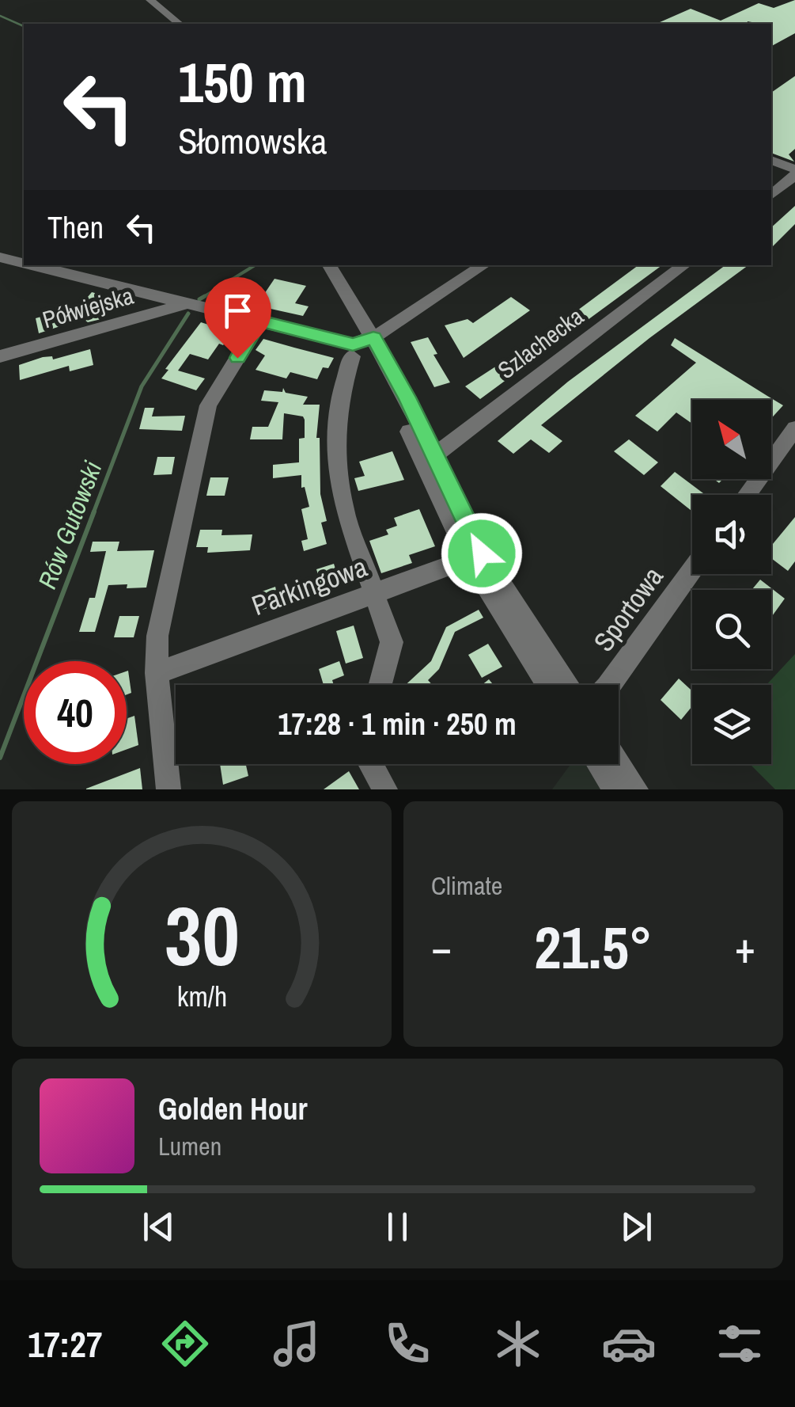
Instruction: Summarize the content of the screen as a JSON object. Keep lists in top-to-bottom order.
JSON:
{
  "streets": {
    "street": [
      "Półwiejska",
      "Szlachecka",
      "Parkingowa",
      "Sportowa"
    ]
  },
  "water": ["Rów Gutowski"],
  "north": "top left",
  "page": {
    "turn": ["150 m", "Słomowska"],
    "then": "Then",
    "limit": "40",
    "trip": "17:28 · 1 min · 250 m",
    "tile": "Climate",
    "heat": ["−", "21.5°", "+"],
    "song": ["Golden Hour", "Lumen"],
    "tabs": "17:27",
    "gauge": ["30", "km/h"]
  }
}
